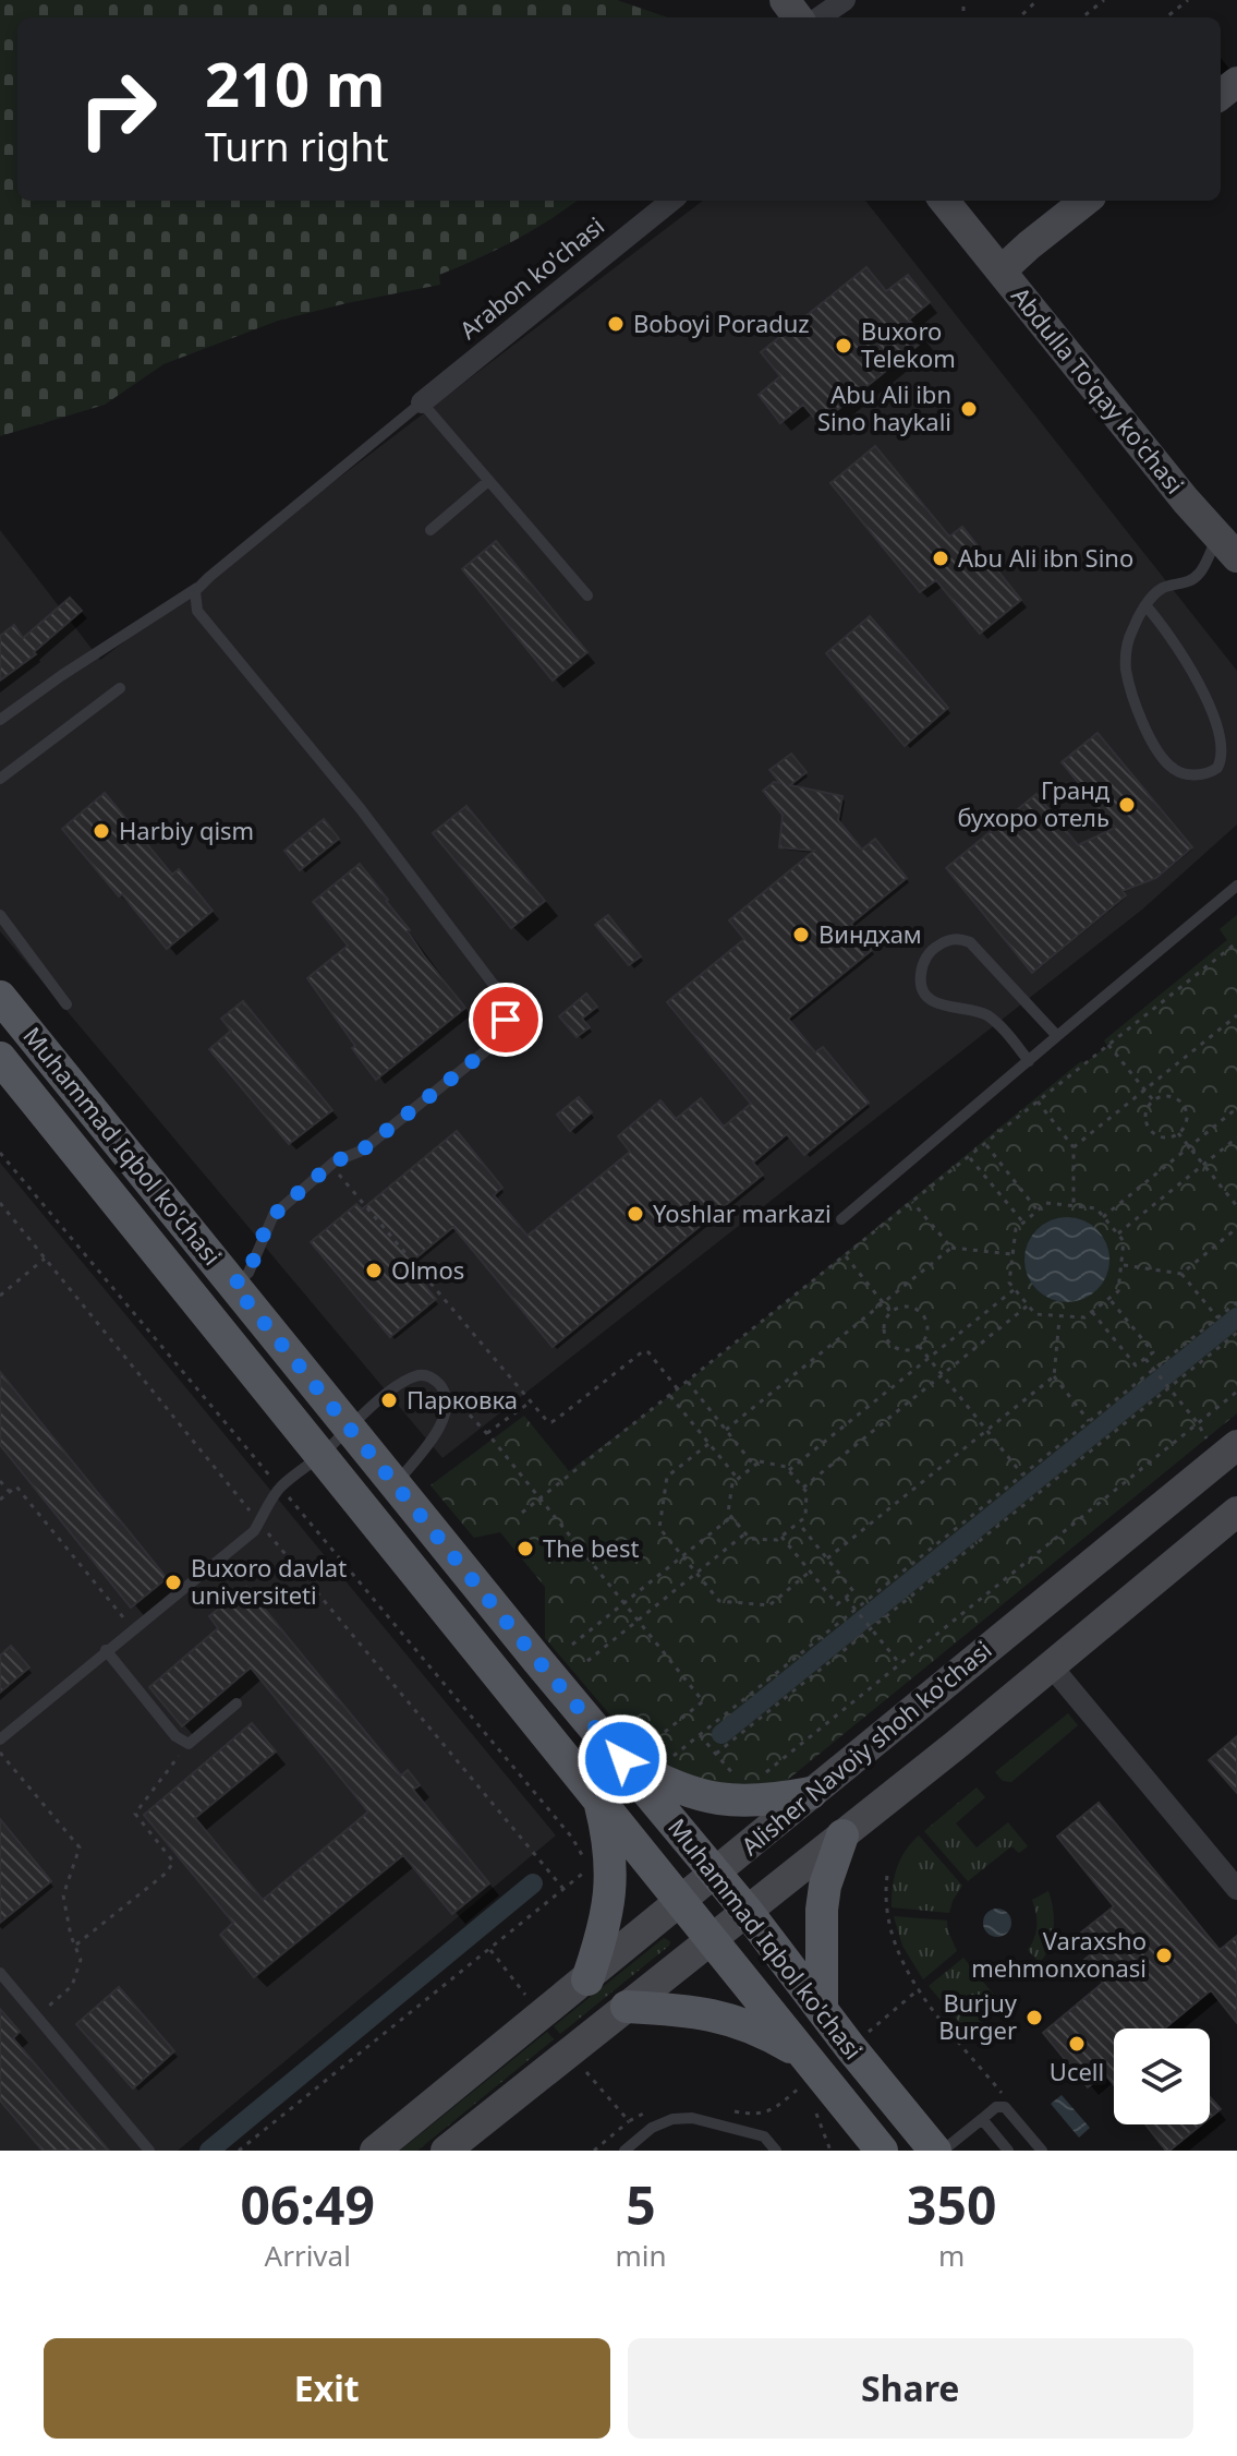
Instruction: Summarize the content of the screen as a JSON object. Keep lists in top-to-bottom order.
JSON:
{
  "streets": {
    "main road": ["Abdulla To'qay ko'chasi", "Muhammad Iqbol ko'chasi", "Alisher Navoiy shoh ko'chasi"],
    "street": ["Arabon ko'chasi"]
  },
  "crossings": [
    ["Muhammad Iqbol ko'chasi", "Alisher Navoiy shoh ko'chasi"]
  ],
  "places": [
    "Boboyi Poraduz",
    "Buxoro Telekom",
    "Abu Ali ibn Sino haykali",
    "Abu Ali ibn Sino",
    "Гранд бухоро отель",
    "Harbiy qism",
    "Виндхам",
    "Yoshlar markazi",
    "Olmos",
    "Парковка",
    "The best",
    "Buxoro davlat universiteti",
    "Varaxsho mehmonxonasi",
    "Burjuy Burger",
    "Ucell"
  ],
  "page": {
    "turn": ["210 m", "Turn right"],
    "eta": [
      "06:49",
      "Arrival",
      "5",
      "min",
      "350",
      "m"
    ],
    "buttons": ["Exit", "Share"]
  }
}
